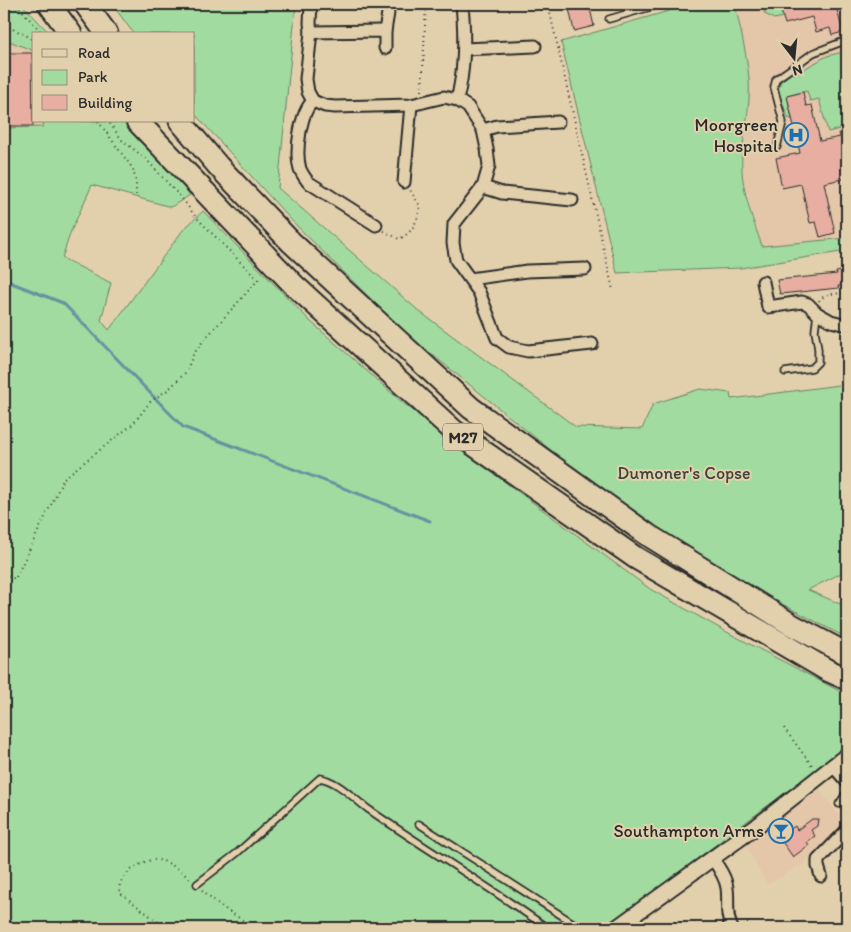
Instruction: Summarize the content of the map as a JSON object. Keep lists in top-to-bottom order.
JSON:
{
  "streets": {
    "highway": ["M27"]
  },
  "parks": ["Dumoner's Copse"],
  "places": {
    "hospital": ["Moorgreen Hospital"],
    "bar": ["Southampton Arms"]
  },
  "legend": ["Road", "Park", "Building"],
  "north": "bottom"
}
